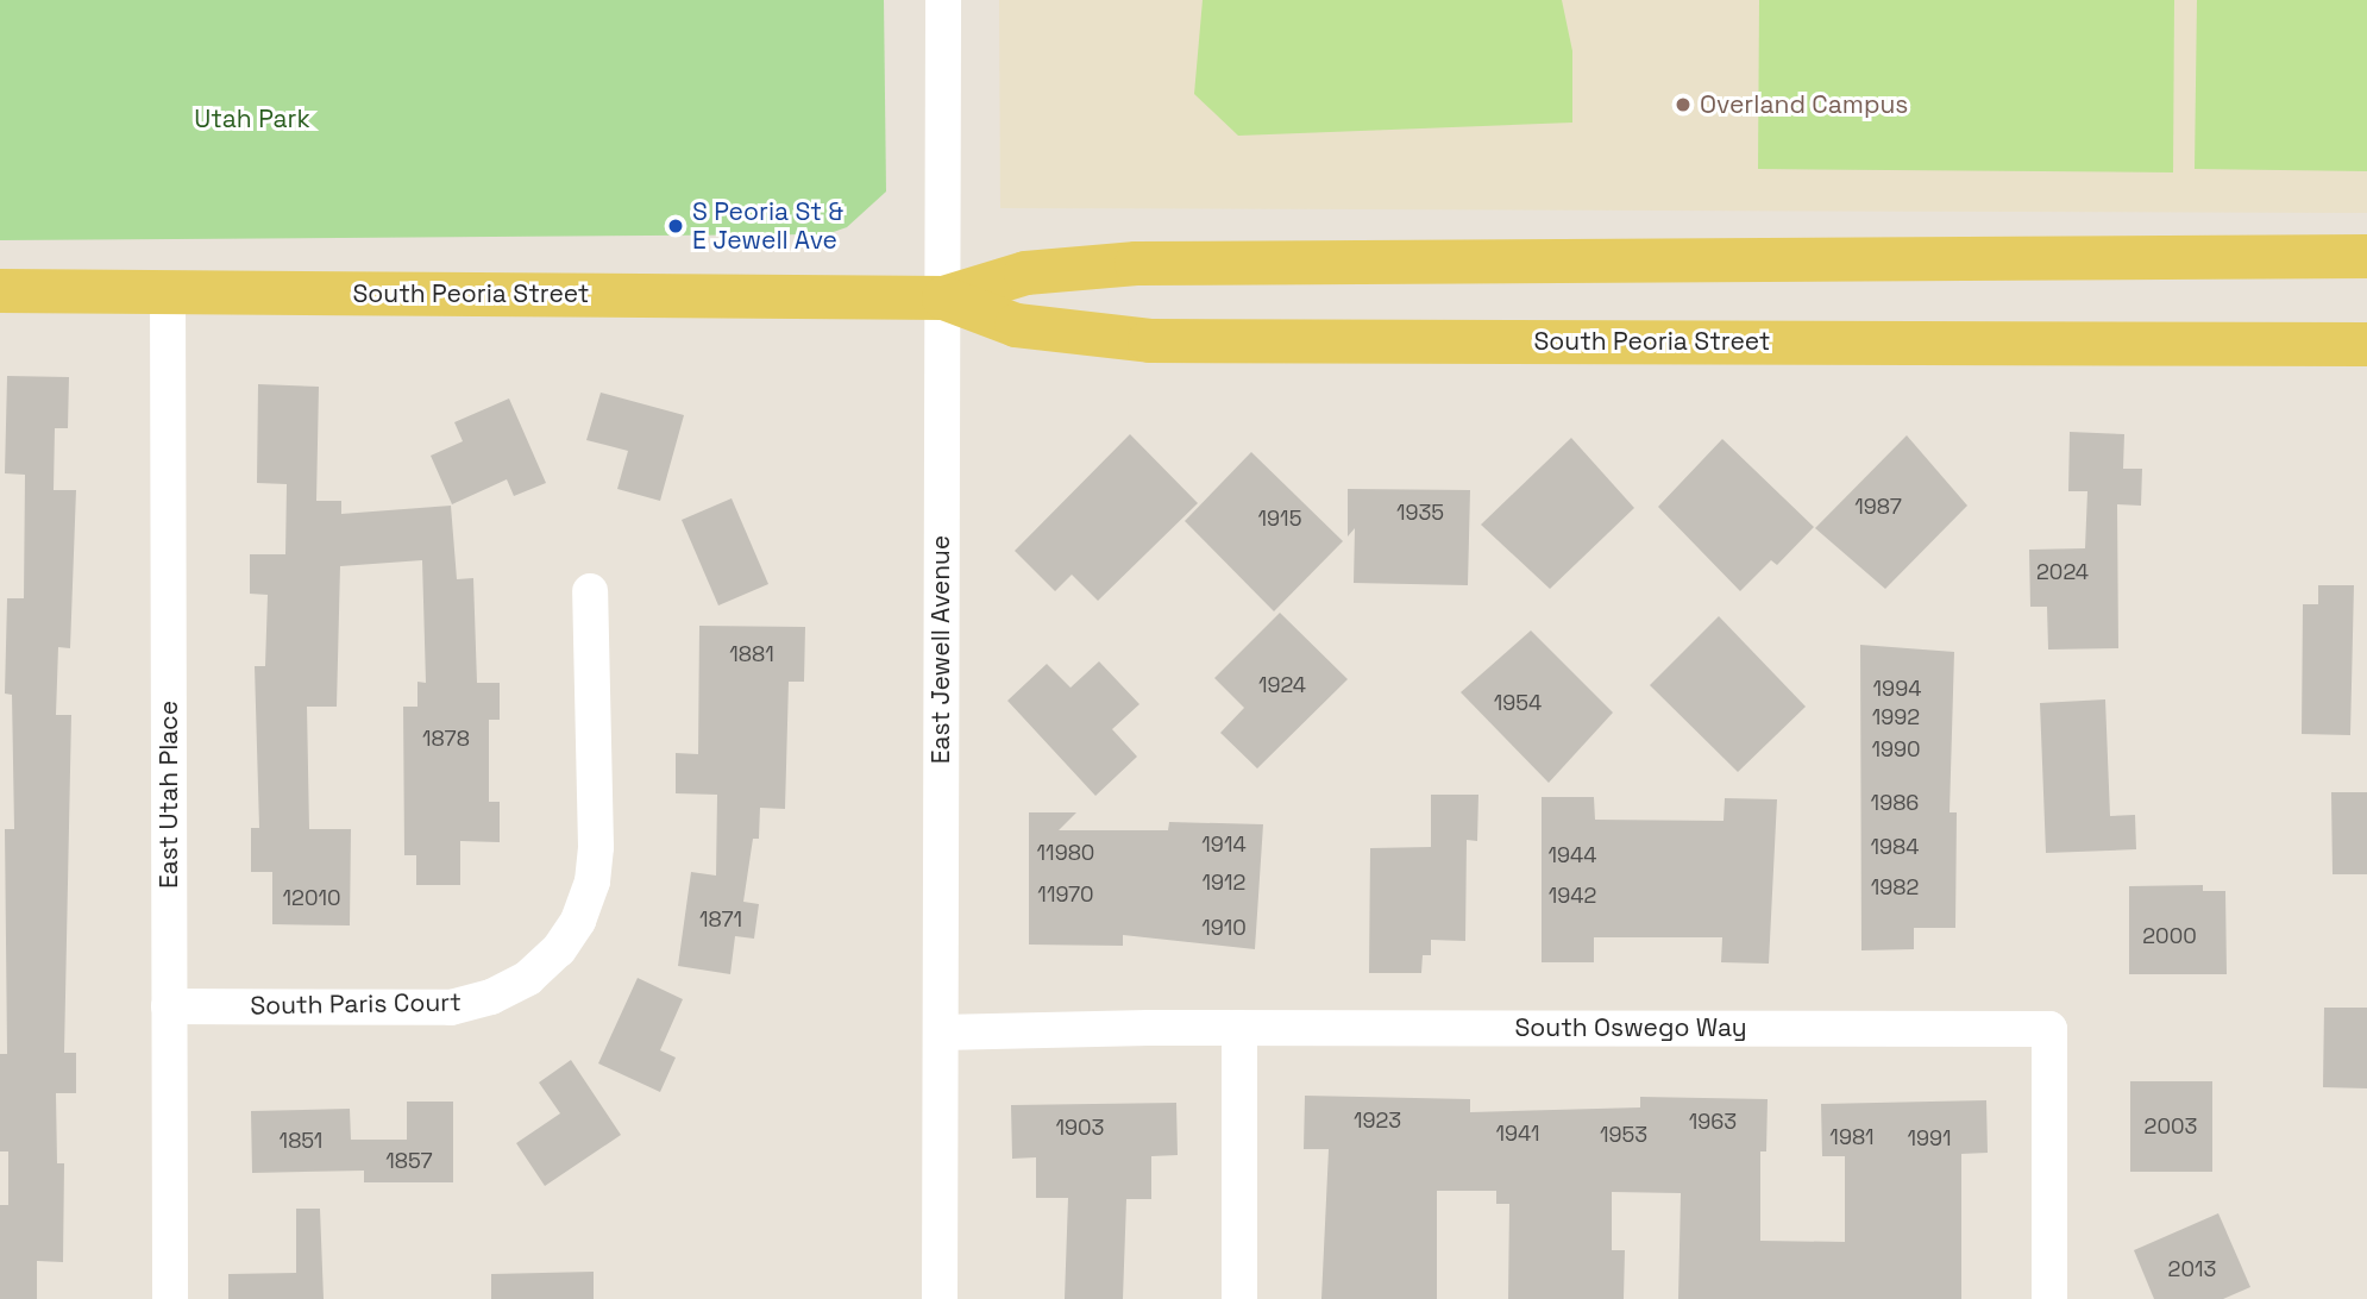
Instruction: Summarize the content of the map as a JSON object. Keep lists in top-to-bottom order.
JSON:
{
  "streets": {
    "main road": ["South Peoria Street"],
    "street": [
      "East Jewell Avenue",
      "East Utah Place",
      "South Paris Court",
      "South Oswego Way"
    ]
  },
  "crossings": [
    ["South Peoria Street", "East Jewell Avenue"],
    ["South Peoria Street", "East Utah Place"],
    ["East Jewell Avenue", "South Oswego Way"],
    ["East Utah Place", "South Paris Court"]
  ],
  "parks": ["Utah Park"],
  "places": ["Overland Campus", "S Peoria St & E Jewell Ave"],
  "house_numbers": [
    "1987",
    "1935",
    "1915",
    "2024",
    "1881",
    "1924",
    "1994",
    "1954",
    "1992",
    "1878",
    "1990",
    "1986",
    "1914",
    "1984",
    "11980",
    "1944",
    "1912",
    "1982",
    "11970",
    "1942",
    "12010",
    "1871",
    "1910",
    "2000",
    "1923",
    "1963",
    "2003",
    "1903",
    "1941",
    "1953",
    "1981",
    "1991",
    "1851",
    "1857",
    "2013"
  ]
}
